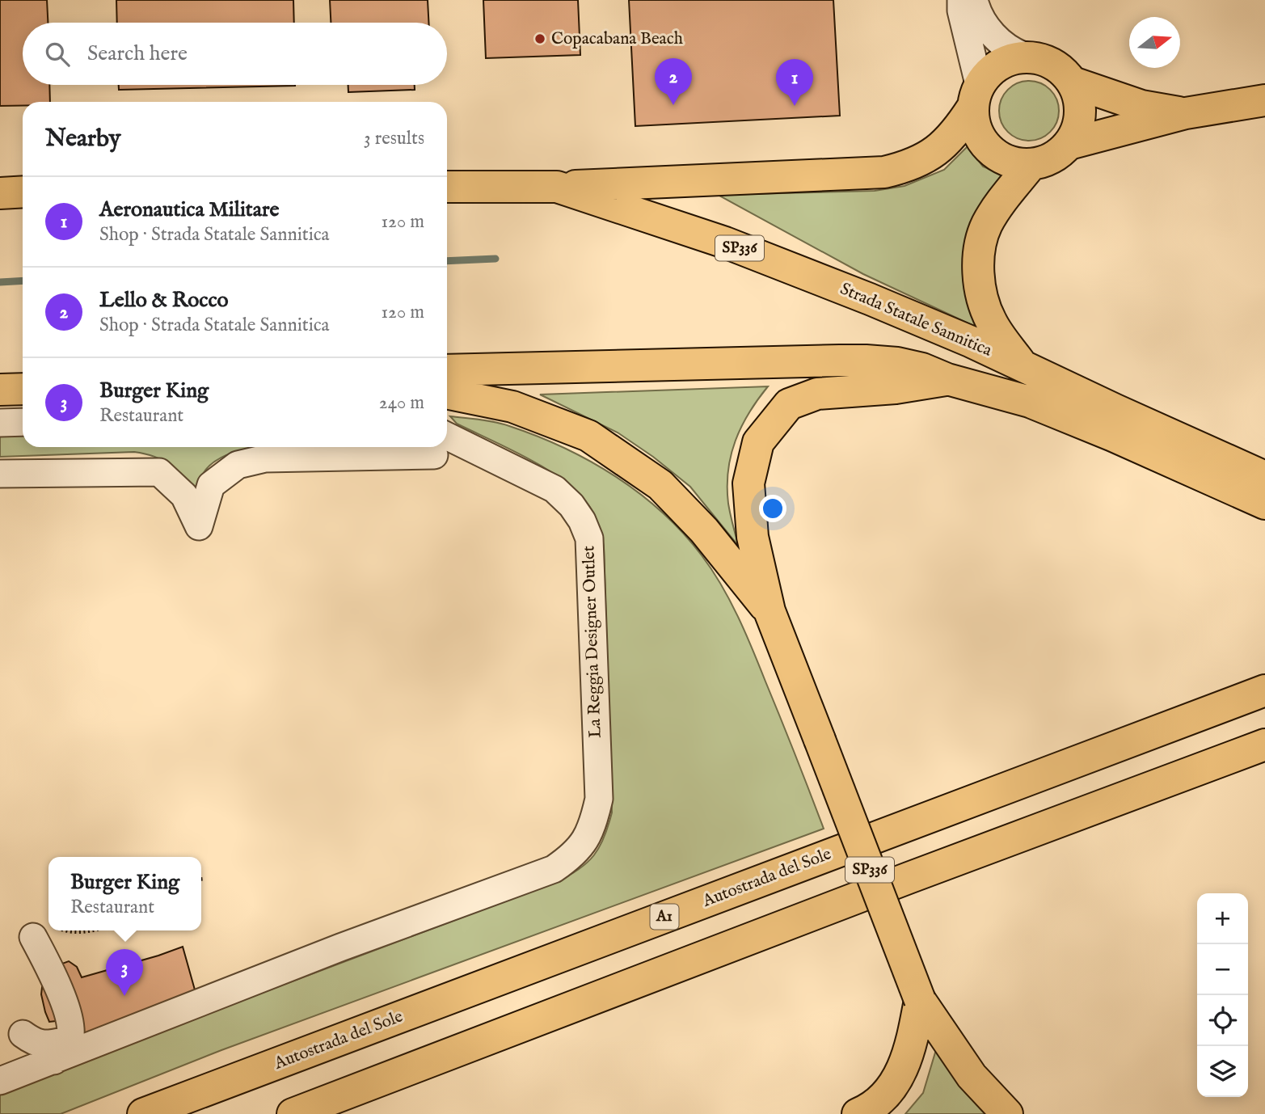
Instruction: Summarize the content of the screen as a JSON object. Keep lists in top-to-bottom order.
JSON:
{
  "streets": {
    "main road": [
      "SP336",
      "Strada Statale Sannitica",
      "Autostrada del Sole",
      "A1"
    ],
    "street": ["La Reggia Designer Outlet"]
  },
  "places": ["Copacabana Beach"],
  "north": "right",
  "page": {
    "search": "Search here",
    "pins": ["2", "1", "3"],
    "heading": ["Nearby", "3 results"],
    "list": [
      {
        "mark": "1",
        "name": "Aeronautica Militare",
        "note": "Shop · Strada Statale Sannitica",
        "value": "120 m"
      },
      {
        "mark": "2",
        "name": "Lello & Rocco",
        "note": "Shop · Strada Statale Sannitica",
        "value": "120 m"
      },
      {
        "mark": "3",
        "name": "Burger King",
        "note": "Restaurant",
        "value": "240 m"
      }
    ],
    "popup": ["Burger King", "Restaurant"],
    "map_buttons": ["+", "−"]
  }
}
